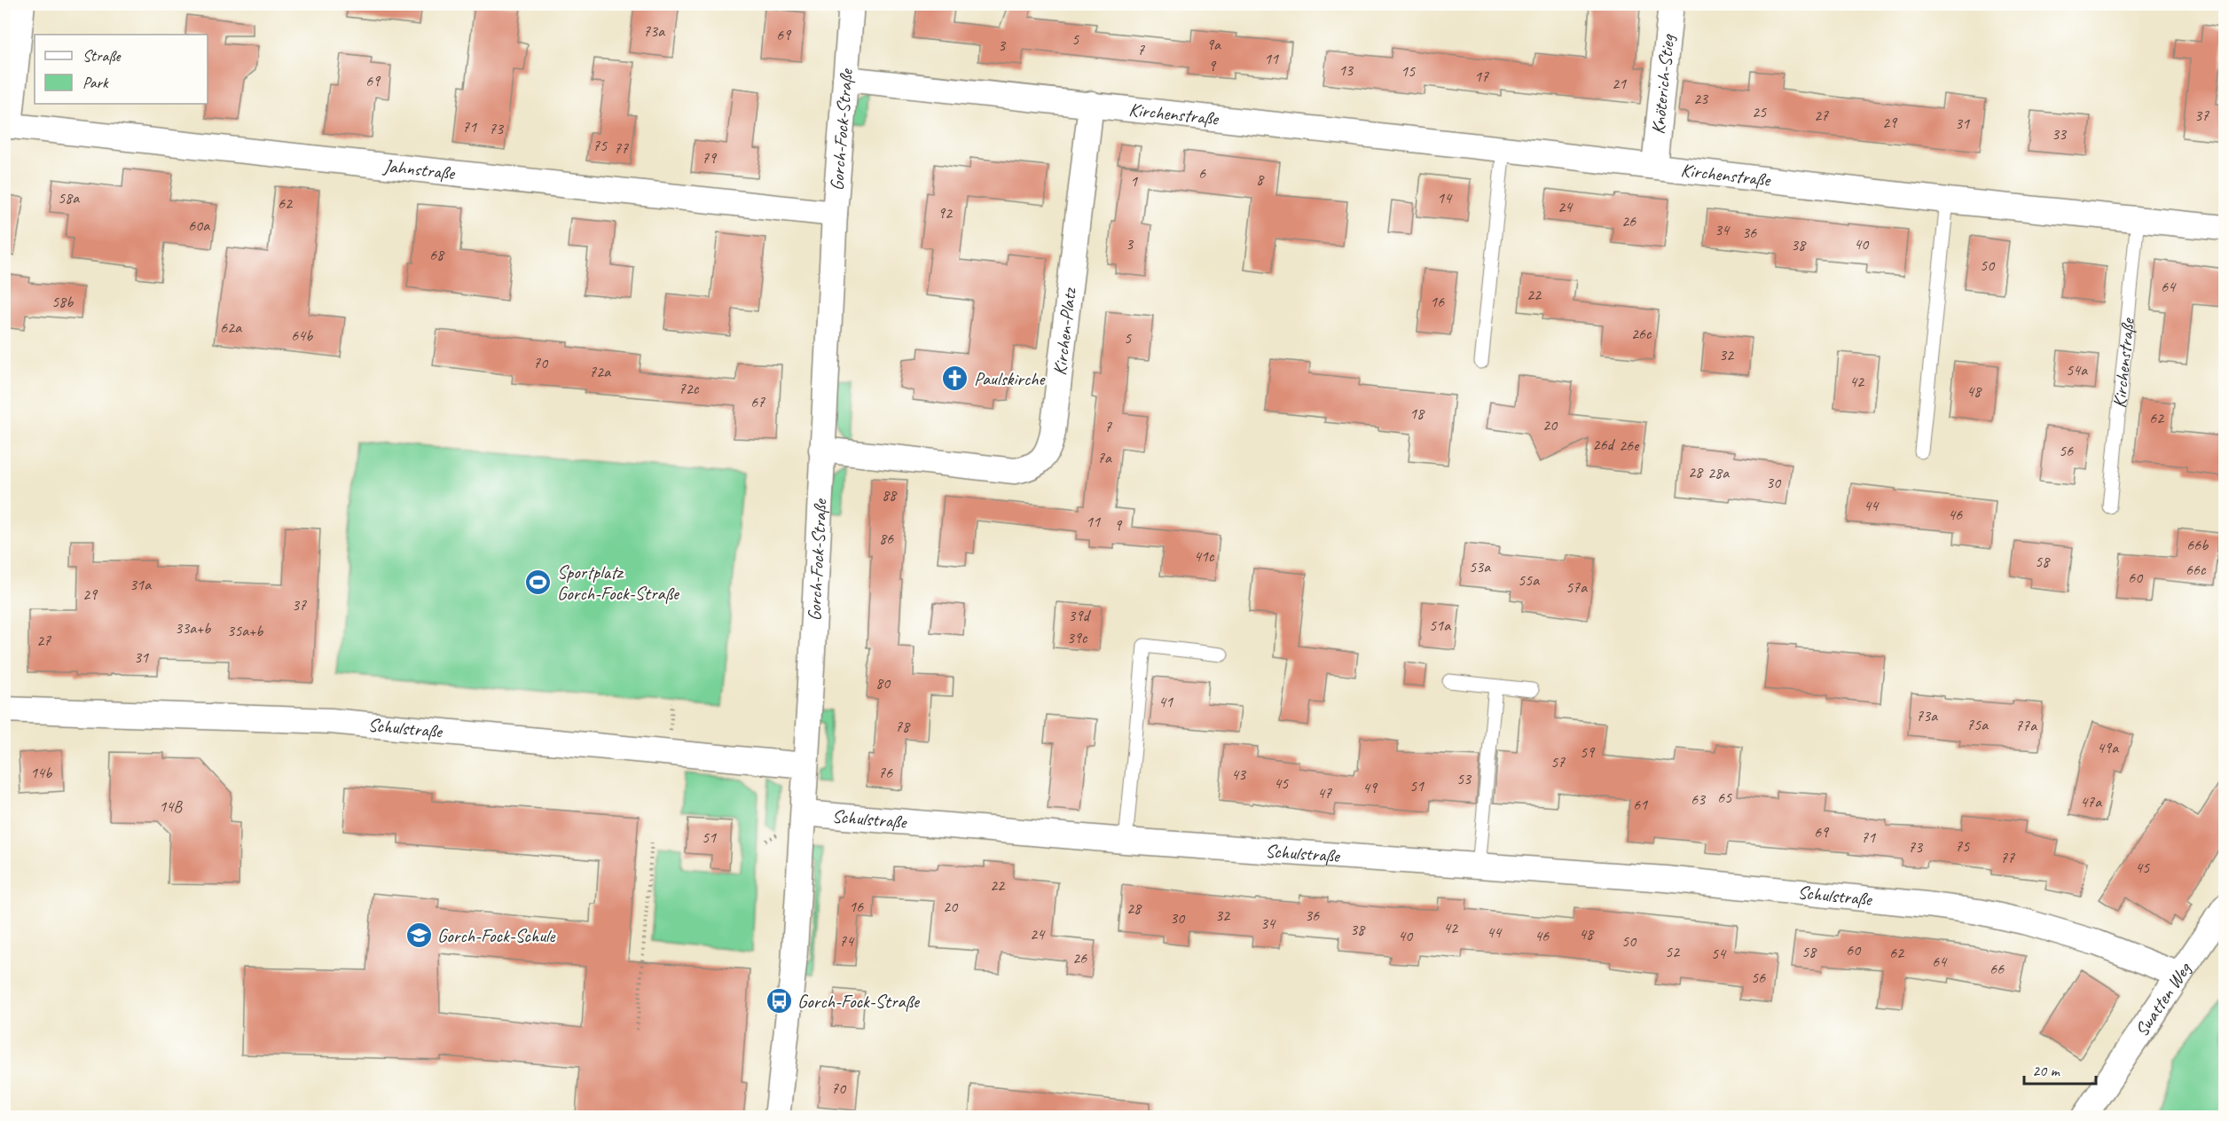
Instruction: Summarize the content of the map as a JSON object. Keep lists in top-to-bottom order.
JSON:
{
  "streets": {
    "street": [
      "Knöterich-Stieg",
      "Kirchenstraße",
      "Gorch-Fock-Straße",
      "Jahnstraße",
      "Kirchen-Platz",
      "Schulstraße",
      "Swatten Weg"
    ]
  },
  "crossings": [
    ["Knöterich-Stieg", "Kirchenstraße"],
    ["Kirchenstraße", "Gorch-Fock-Straße"],
    ["Kirchenstraße", "Kirchen-Platz"],
    ["Gorch-Fock-Straße", "Jahnstraße"],
    ["Gorch-Fock-Straße", "Kirchen-Platz"],
    ["Gorch-Fock-Straße", "Schulstraße"],
    ["Schulstraße", "Swatten Weg"]
  ],
  "places": {
    "church": ["Paulskirche"],
    "sports": ["Sportplatz Gorch-Fock-Straße"],
    "school or university": ["Gorch-Fock-Schule"],
    "bus stop": ["Gorch-Fock-Straße"]
  },
  "house_numbers": [
    "73a",
    "69",
    "5",
    "9a",
    "3",
    "7",
    "11",
    "9",
    "13",
    "15",
    "17",
    "69",
    "21",
    "23",
    "25",
    "27",
    "37",
    "29",
    "31",
    "71",
    "73",
    "33",
    "75",
    "77",
    "79",
    "6",
    "8",
    "1",
    "58a",
    "14",
    "62",
    "24",
    "92",
    "26",
    "60a",
    "34",
    "36",
    "3",
    "40",
    "38",
    "68",
    "50",
    "64",
    "22",
    "58b",
    "16",
    "62a",
    "26c",
    "64b",
    "5",
    "32",
    "70",
    "54a",
    "72a",
    "42",
    "72c",
    "48",
    "67",
    "18",
    "62",
    "20",
    "7",
    "26d",
    "26e",
    "56",
    "7a",
    "28",
    "28a",
    "30",
    "88",
    "44",
    "46",
    "11",
    "9",
    "86",
    "66b",
    "41c",
    "58",
    "53a",
    "66c",
    "60",
    "55a",
    "31a",
    "57a",
    "29",
    "37",
    "39d",
    "51a",
    "33a+b",
    "35a+b",
    "39c",
    "27",
    "31",
    "80",
    "41",
    "73a",
    "75a",
    "77a",
    "78",
    "49a",
    "59",
    "57",
    "14b",
    "76",
    "43",
    "53",
    "45",
    "51",
    "49",
    "47",
    "65",
    "63",
    "47a",
    "61",
    "14B",
    "69",
    "51",
    "71",
    "75",
    "73",
    "77",
    "45",
    "22",
    "16",
    "20",
    "28",
    "32",
    "36",
    "30",
    "34",
    "42",
    "38",
    "44",
    "24",
    "48",
    "40",
    "46",
    "74",
    "50",
    "60",
    "52",
    "58",
    "62",
    "54",
    "26",
    "64",
    "66",
    "56",
    "70"
  ],
  "legend": ["Straße", "Park"],
  "scale_bar": "20 m"
}
